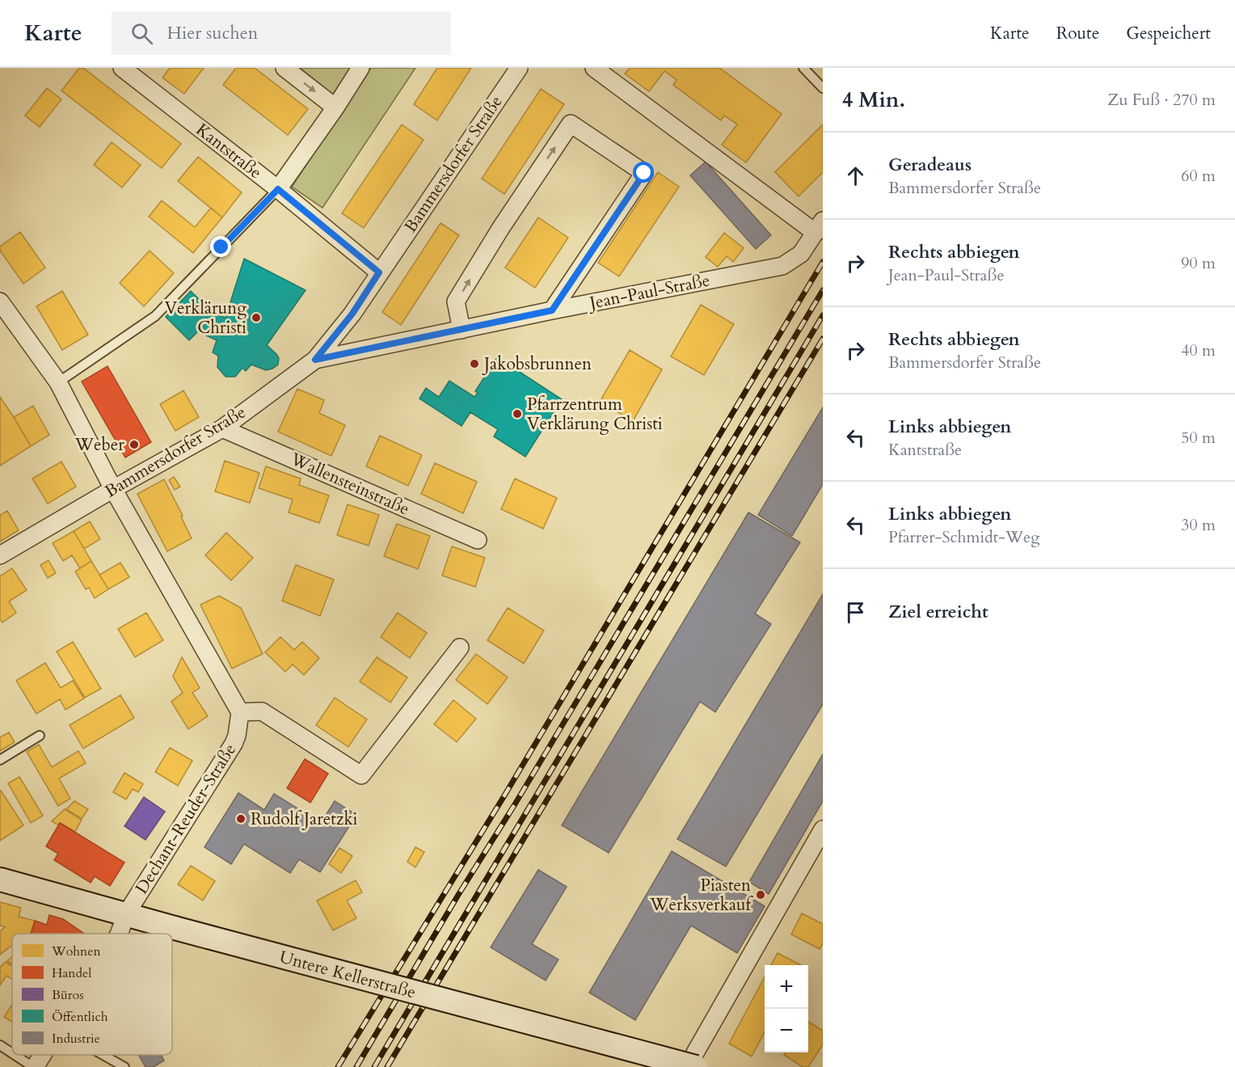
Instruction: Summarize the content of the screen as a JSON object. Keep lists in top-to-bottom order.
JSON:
{
  "streets": {
    "street": [
      "Kantstraße",
      "Bammersdorfer Straße",
      "Jean-Paul-Straße",
      "Wallensteinstraße",
      "Dechant-Reuder-Straße",
      "Untere Kellerstraße"
    ]
  },
  "crossings": [
    ["Kantstraße", "Bammersdorfer Straße"],
    ["Bammersdorfer Straße", "Jean-Paul-Straße"],
    ["Bammersdorfer Straße", "Wallensteinstraße"],
    ["Dechant-Reuder-Straße", "Untere Kellerstraße"]
  ],
  "places": [
    "Verklärung Christi",
    "Jakobsbrunnen",
    "Pfarrzentrum Verklärung Christi",
    "Weber",
    "Rudolf Jaretzki",
    "Piasten Werksverkauf"
  ],
  "legend": [
    "Wohnen",
    "Handel",
    "Büros",
    "Öffentlich",
    "Industrie"
  ],
  "page": {
    "header": "Karte",
    "search": "Hier suchen",
    "nav": ["Karte", "Route", "Gespeichert"],
    "heading": ["4 Min.", "Zu Fuß · 270 m"],
    "list": [
      ["Geradeaus", "Bammersdorfer Straße", "60 m"],
      ["Rechts abbiegen", "Jean-Paul-Straße", "90 m"],
      ["Rechts abbiegen", "Bammersdorfer Straße", "40 m"],
      ["Links abbiegen", "Kantstraße", "50 m"],
      ["Links abbiegen", "Pfarrer-Schmidt-Weg", "30 m"],
      "Ziel erreicht"
    ],
    "map_buttons": ["+", "−"]
  }
}
